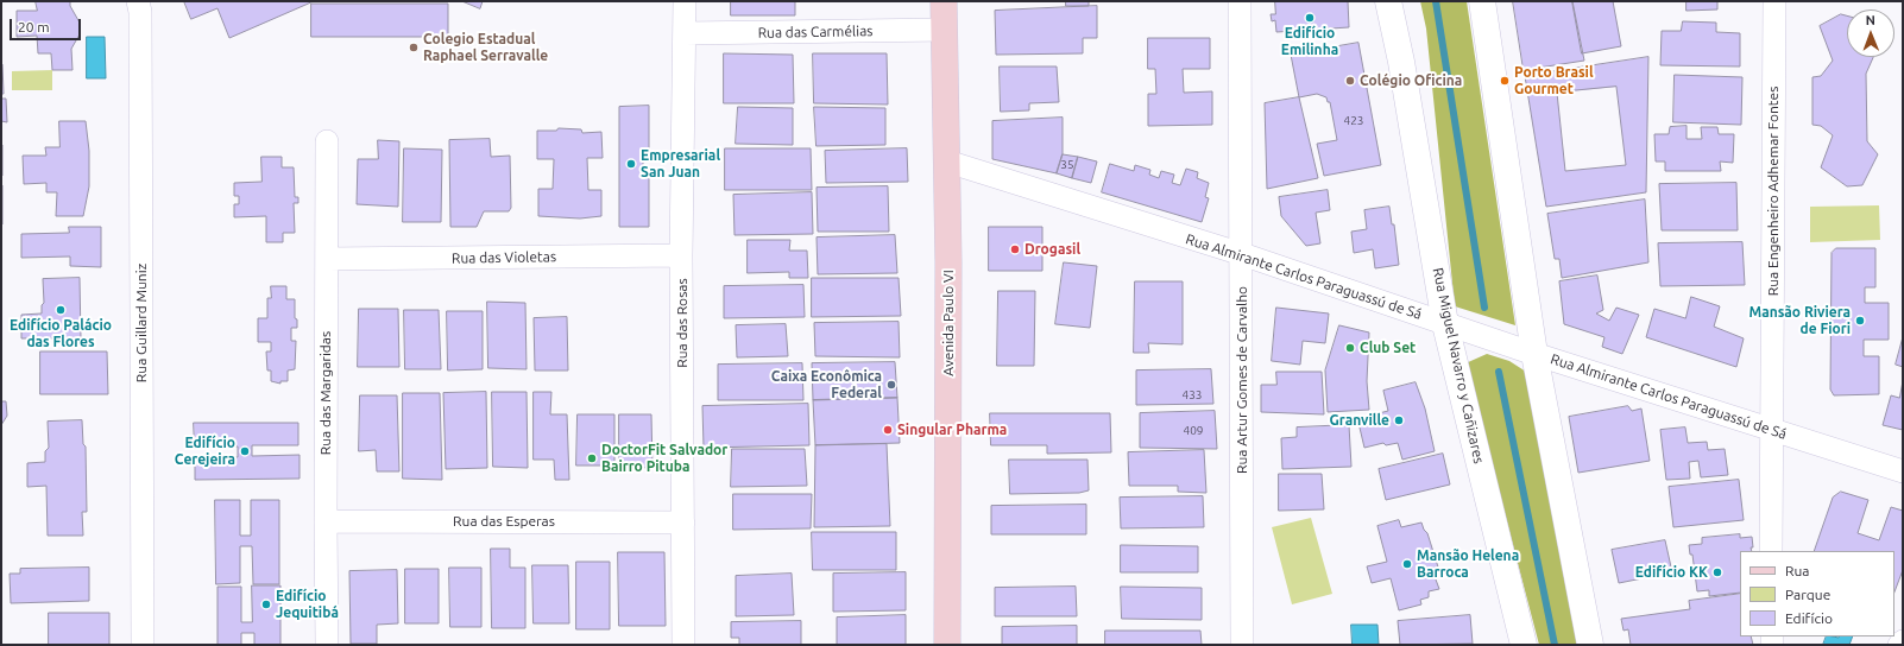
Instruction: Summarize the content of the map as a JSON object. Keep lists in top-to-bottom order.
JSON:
{
  "streets": {
    "main road": ["Avenida Paulo VI"],
    "street": [
      "Rua das Carmélias",
      "Rua Engenheiro Adhemar Fontes",
      "Rua das Violetas",
      "Rua Almirante Carlos Paraguassú de Sá",
      "Rua Guillard Muniz",
      "Rua das Rosas",
      "Rua Miguel Navarro y Cañizares",
      "Rua Artur Gomes de Carvalho",
      "Rua das Margaridas",
      "Rua das Esperas"
    ]
  },
  "crossings": [
    ["Rua das Carmélias", "Rua das Rosas"],
    ["Rua das Carmélias", "Avenida Paulo VI"],
    ["Rua Engenheiro Adhemar Fontes", "Rua Almirante Carlos Paraguassú de Sá"],
    ["Rua das Violetas", "Rua das Rosas"],
    ["Rua das Violetas", "Rua das Margaridas"],
    ["Rua Almirante Carlos Paraguassú de Sá", "Avenida Paulo VI"],
    ["Rua Almirante Carlos Paraguassú de Sá", "Rua Miguel Navarro y Cañizares"],
    ["Rua Almirante Carlos Paraguassú de Sá", "Rua Artur Gomes de Carvalho"],
    ["Rua das Rosas", "Rua das Esperas"],
    ["Rua das Margaridas", "Rua das Esperas"]
  ],
  "places": [
    "Edifício Emilinha",
    "Colegio Estadual Raphael Serravalle",
    "Colégio Oficina",
    "Porto Brasil Gourmet",
    "Empresarial San Juan",
    "Drogasil",
    "Edifício Palácio das Flores",
    "Mansão Riviera de Fiori",
    "Club Set",
    "Caixa Econômica Federal",
    "Granville",
    "Singular Pharma",
    "Edifício Cerejeira",
    "DoctorFit Salvador Bairro Pituba",
    "Mansão Helena Barroca",
    "Edifício KK",
    "Edifício Jequitibá"
  ],
  "house_numbers": [
    "423",
    "35",
    "433",
    "409"
  ],
  "legend": ["Rua", "Parque", "Edifício"],
  "scale_bar": "20 m",
  "north": "top"
}
